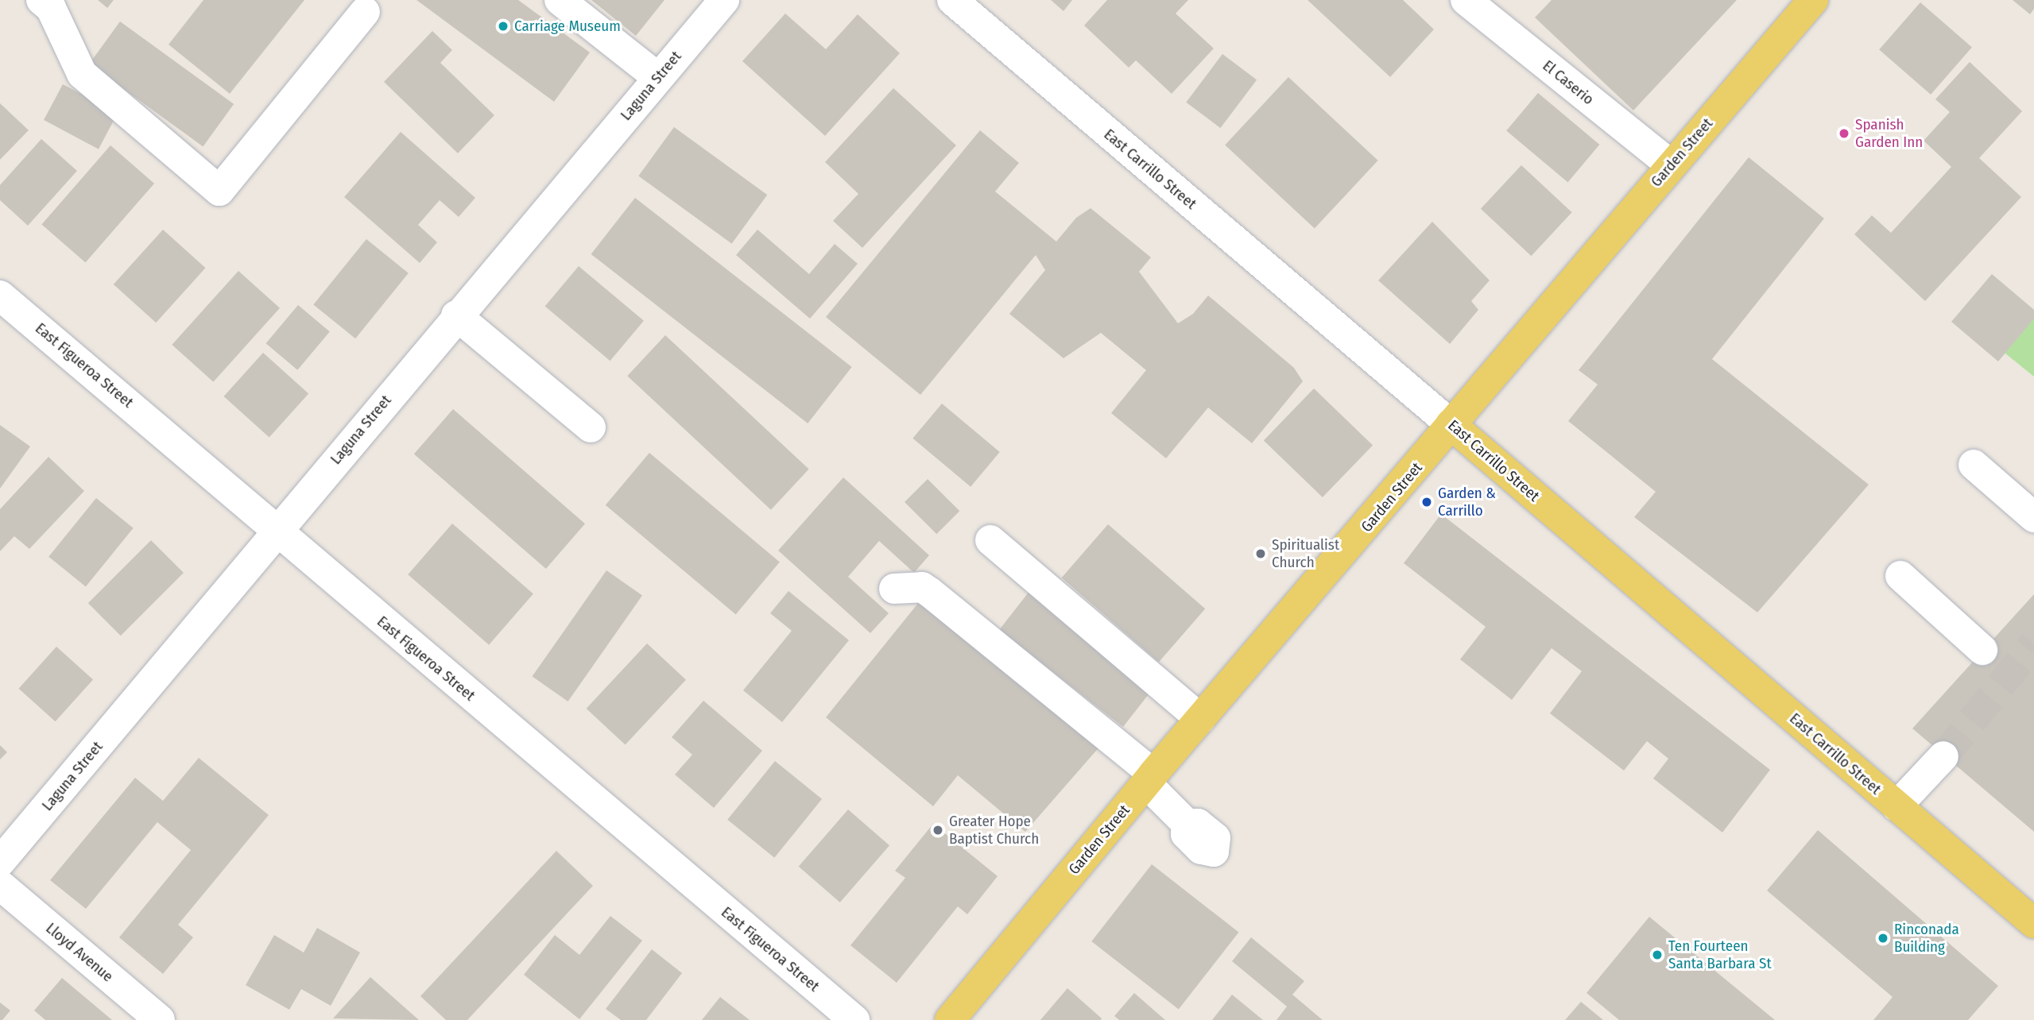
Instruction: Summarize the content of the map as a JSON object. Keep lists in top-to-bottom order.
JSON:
{
  "streets": {
    "main road": ["Garden Street", "East Carrillo Street"],
    "street": [
      "El Caserio",
      "Laguna Street",
      "East Figueroa Street",
      "Lloyd Avenue"
    ]
  },
  "crossings": [
    ["El Caserio", "Garden Street"],
    ["Laguna Street", "East Figueroa Street"],
    ["Garden Street", "East Carrillo Street"]
  ],
  "places": [
    "Carriage Museum",
    "Spanish Garden Inn",
    "Garden & Carrillo",
    "Spiritualist Church",
    "Greater Hope Baptist Church",
    "Rinconada Building",
    "Ten Fourteen Santa Barbara St"
  ]
}
